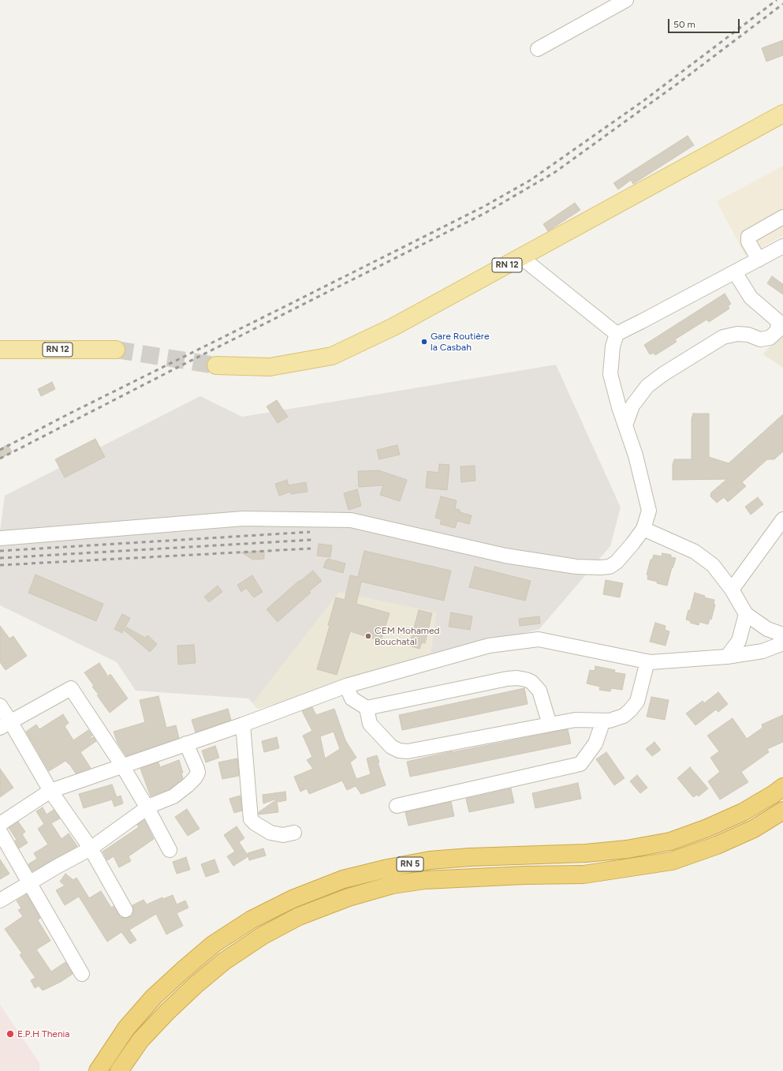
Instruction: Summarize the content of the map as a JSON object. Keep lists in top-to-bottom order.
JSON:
{
  "streets": {
    "highway": ["RN 5"],
    "main road": ["RN 12"]
  },
  "places": ["Gare Routière la Casbah", "CEM Mohamed Bouchatal", "E.P.H Thenia"],
  "scale_bar": "50 m"
}
